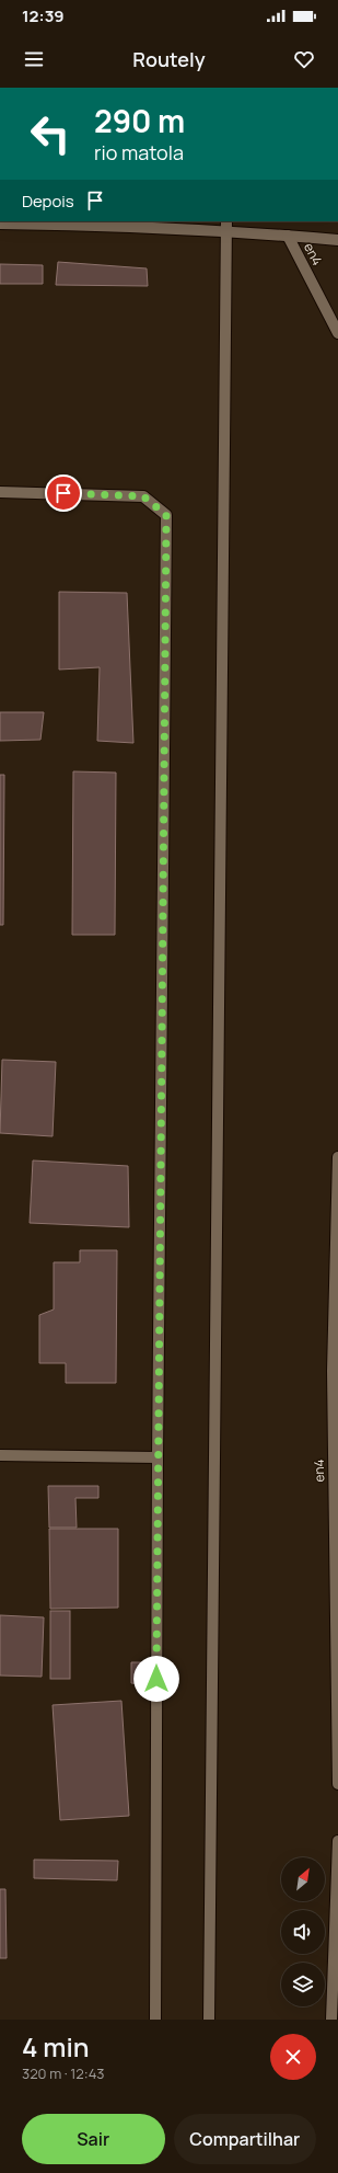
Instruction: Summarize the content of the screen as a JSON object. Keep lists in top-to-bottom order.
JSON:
{
  "streets": {
    "street": ["en4"]
  },
  "north": "top right",
  "page": {
    "status": "12:39",
    "header": "Routely",
    "turn": ["290 m", "rio matola"],
    "then": "Depois",
    "heading": ["4 min", "320 m · 12:43"],
    "buttons": ["Sair", "Compartilhar"]
  }
}
